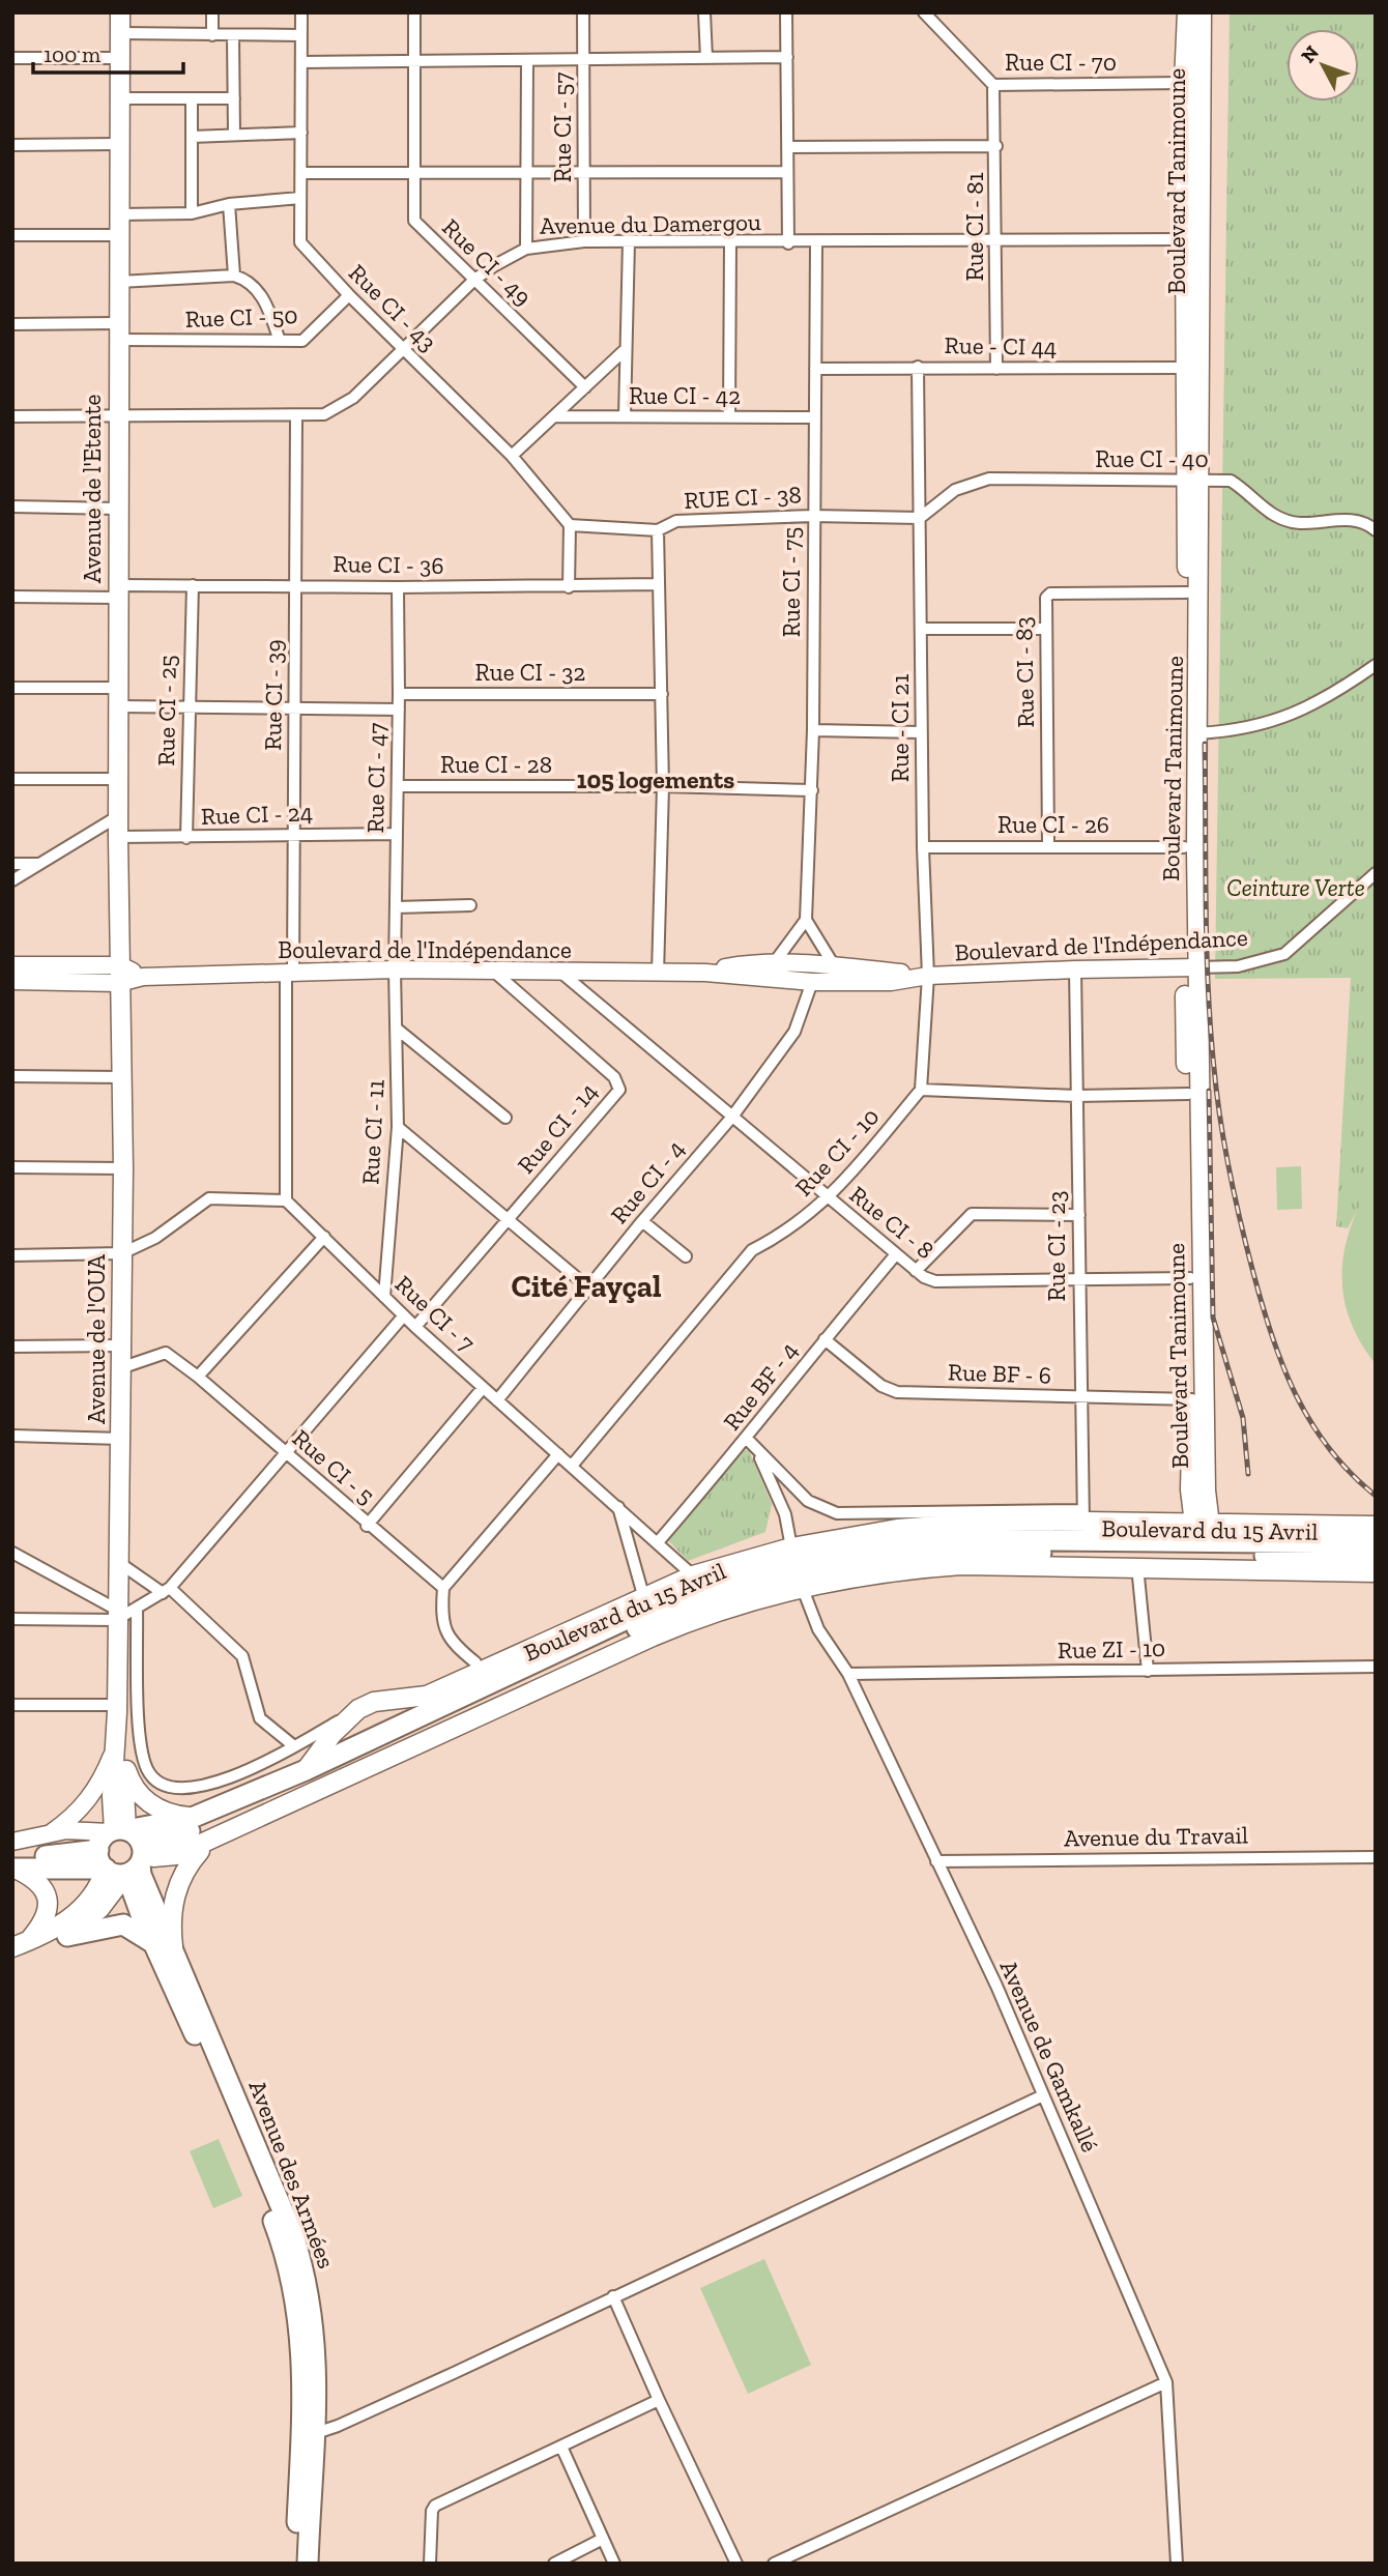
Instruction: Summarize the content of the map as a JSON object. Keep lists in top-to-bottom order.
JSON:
{
  "streets": {
    "highway": ["Boulevard du 15 Avril", "Avenue des Armées"],
    "main road": [
      "Boulevard Tanimoune",
      "Avenue de l'Etente",
      "Boulevard de l'Indépendance",
      "Avenue de l'OUA"
    ],
    "street": [
      "Rue CI - 70",
      "Rue CI - 57",
      "Avenue du Damergou",
      "Rue CI - 81",
      "Rue CI - 49",
      "Rue CI - 43",
      "Rue CI - 50",
      "Rue - CI 44",
      "Rue CI - 42",
      "Rue CI - 40",
      "RUE CI - 38",
      "Rue CI - 36",
      "Rue CI - 75",
      "Rue CI - 32",
      "Rue CI - 83",
      "Rue CI - 39",
      "Rue CI - 25",
      "Rue - CI 21",
      "Rue CI - 28",
      "Rue CI - 47",
      "Rue CI - 24",
      "Rue CI - 26",
      "Rue CI - 14",
      "Rue CI - 11",
      "Rue CI - 10",
      "Rue CI - 4",
      "Rue CI - 8",
      "Rue CI - 23",
      "Rue CI - 7",
      "Rue BF - 6",
      "Rue BF - 4",
      "Rue CI - 5",
      "Rue ZI - 10",
      "Avenue du Travail",
      "Avenue de Gamkallé"
    ]
  },
  "crossings": [
    ["Rue CI - 70", "Boulevard Tanimoune"],
    ["Rue CI - 70", "Rue CI - 81"],
    ["Rue CI - 57", "Avenue du Damergou"],
    ["Boulevard Tanimoune", "Avenue du Damergou"],
    ["Boulevard Tanimoune", "Rue - CI 44"],
    ["Boulevard Tanimoune", "Rue CI - 40"],
    ["Boulevard Tanimoune", "Rue CI - 83"],
    ["Boulevard Tanimoune", "Rue CI - 26"],
    ["Boulevard Tanimoune", "Boulevard de l'Indépendance"],
    ["Boulevard Tanimoune", "Rue CI - 8"],
    ["Boulevard Tanimoune", "Rue BF - 6"],
    ["Boulevard Tanimoune", "Boulevard du 15 Avril"],
    ["Avenue du Damergou", "Rue CI - 81"],
    ["Avenue du Damergou", "Rue CI - 49"],
    ["Avenue du Damergou", "Rue CI - 43"],
    ["Avenue du Damergou", "Avenue de l'Etente"],
    ["Avenue du Damergou", "Rue CI - 75"],
    ["Avenue du Damergou", "Rue CI - 39"],
    ["Rue CI - 81", "Rue - CI 44"],
    ["Rue CI - 43", "Rue CI - 50"],
    ["Rue CI - 43", "RUE CI - 38"],
    ["Rue CI - 50", "Avenue de l'Etente"],
    ["Rue - CI 44", "Rue CI - 75"],
    ["Rue - CI 44", "Rue - CI 21"],
    ["Rue CI - 42", "Rue CI - 75"],
    ["Rue CI - 40", "RUE CI - 38"],
    ["Rue CI - 40", "Rue - CI 21"],
    ["Avenue de l'Etente", "Rue CI - 36"],
    ["Avenue de l'Etente", "Rue CI - 24"],
    ["Avenue de l'Etente", "Boulevard de l'Indépendance"],
    ["Avenue de l'Etente", "Avenue de l'OUA"],
    ["RUE CI - 38", "Rue CI - 75"],
    ["RUE CI - 38", "Rue - CI 21"],
    ["Rue CI - 36", "Rue CI - 39"],
    ["Rue CI - 36", "Rue CI - 25"],
    ["Rue CI - 36", "Rue CI - 47"],
    ["Rue CI - 75", "Rue CI - 28"],
    ["Rue CI - 32", "Rue CI - 47"],
    ["Rue CI - 83", "Rue CI - 26"],
    ["Rue CI - 39", "Rue CI - 24"],
    ["Rue CI - 39", "Boulevard de l'Indépendance"],
    ["Rue CI - 39", "Rue CI - 7"],
    ["Rue CI - 25", "Rue CI - 24"],
    ["Rue - CI 21", "Rue CI - 26"],
    ["Rue - CI 21", "Boulevard de l'Indépendance"],
    ["Rue - CI 21", "Rue CI - 10"],
    ["Rue CI - 28", "Rue CI - 47"],
    ["Rue CI - 47", "Rue CI - 24"],
    ["Rue CI - 47", "Boulevard de l'Indépendance"],
    ["Rue CI - 47", "Rue CI - 11"],
    ["Boulevard de l'Indépendance", "Rue CI - 14"],
    ["Boulevard de l'Indépendance", "Rue CI - 11"],
    ["Boulevard de l'Indépendance", "Rue CI - 4"],
    ["Boulevard de l'Indépendance", "Rue CI - 8"],
    ["Boulevard de l'Indépendance", "Rue CI - 23"],
    ["Boulevard de l'Indépendance", "Avenue de l'OUA"],
    ["Rue CI - 14", "Rue CI - 7"],
    ["Rue CI - 11", "Rue CI - 7"],
    ["Rue CI - 10", "Rue CI - 8"],
    ["Rue CI - 10", "Rue CI - 7"],
    ["Rue CI - 4", "Rue CI - 8"],
    ["Rue CI - 4", "Rue CI - 7"],
    ["Rue CI - 8", "Rue CI - 23"],
    ["Rue CI - 8", "Rue BF - 4"],
    ["Rue CI - 23", "Rue BF - 6"],
    ["Rue CI - 23", "Boulevard du 15 Avril"],
    ["Rue CI - 7", "Rue BF - 4"],
    ["Rue CI - 7", "Boulevard du 15 Avril"],
    ["Avenue de l'OUA", "Rue CI - 5"],
    ["Avenue de l'OUA", "Boulevard du 15 Avril"],
    ["Rue BF - 6", "Rue BF - 4"],
    ["Boulevard du 15 Avril", "Avenue de Gamkallé"],
    ["Boulevard du 15 Avril", "Avenue des Armées"],
    ["Rue ZI - 10", "Avenue de Gamkallé"],
    ["Avenue du Travail", "Avenue de Gamkallé"]
  ],
  "districts": ["105 logements", "Cité Fayçal"],
  "parks": ["Ceinture Verte"],
  "scale_bar": "100 m",
  "north": "top left"
}
